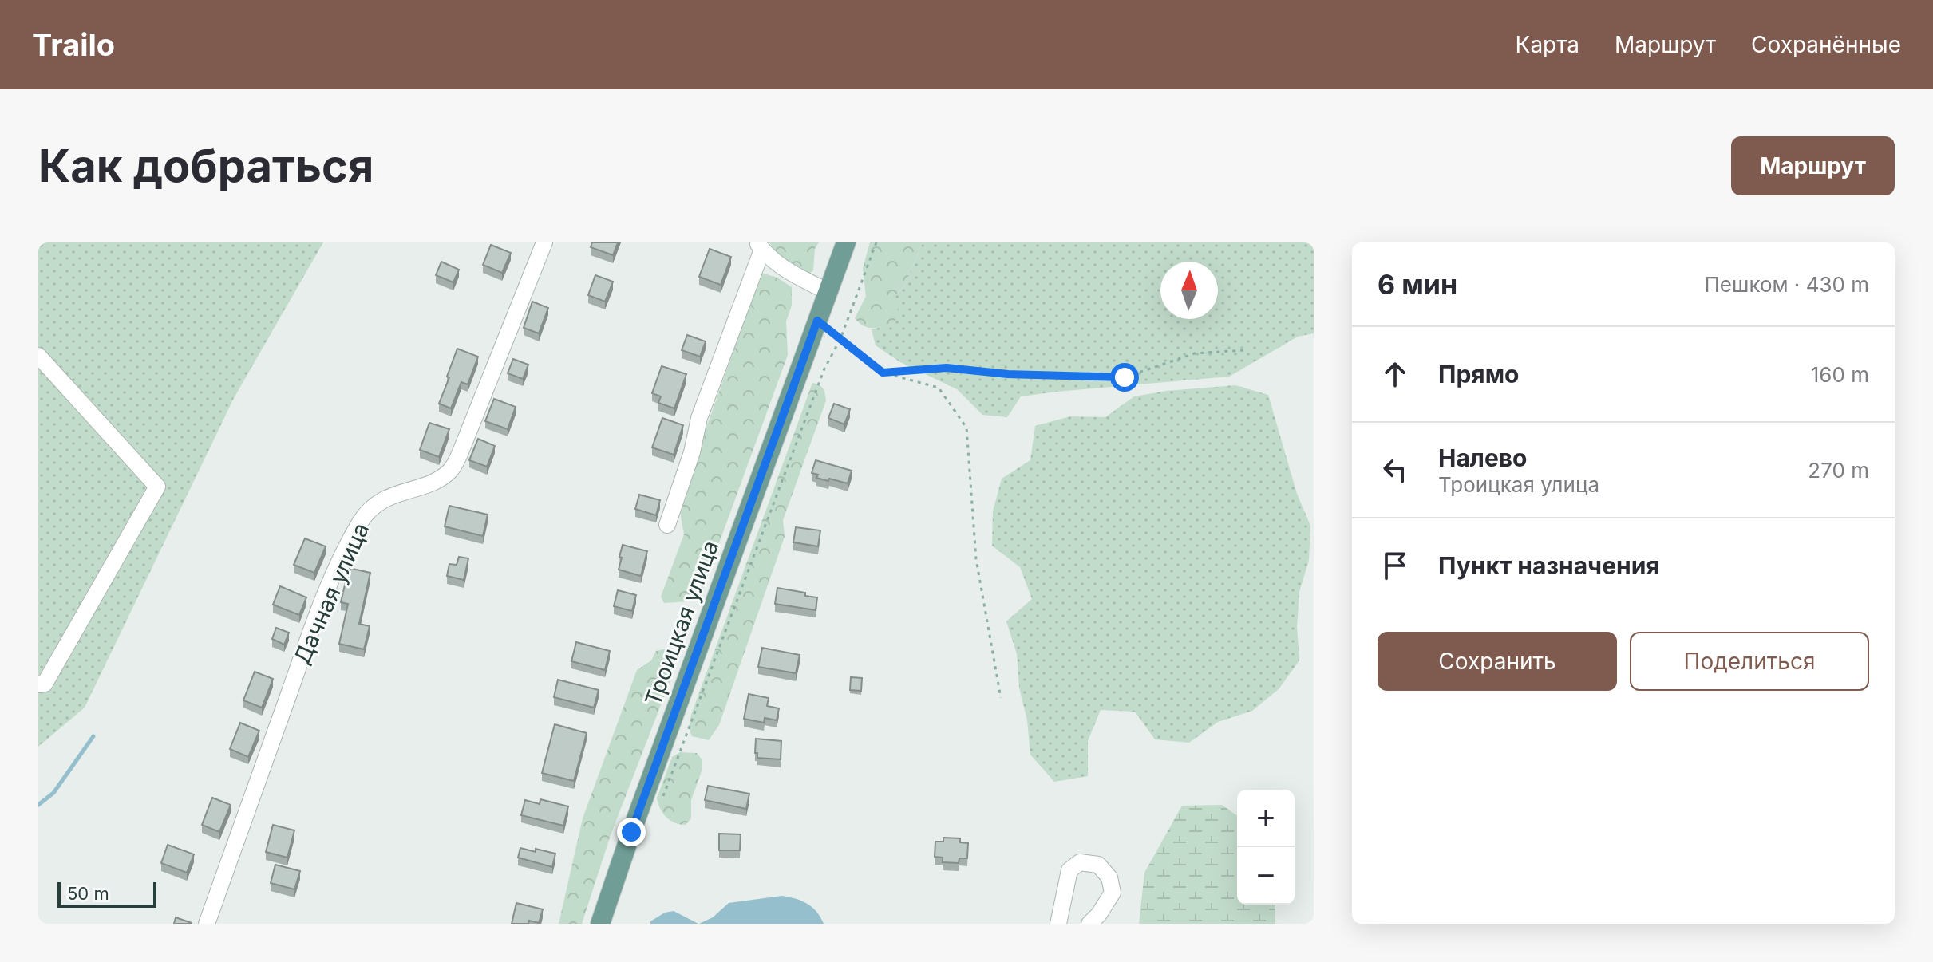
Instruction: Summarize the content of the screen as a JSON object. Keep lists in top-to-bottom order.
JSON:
{
  "streets": {
    "main road": ["Троицкая улица"],
    "street": ["Дачная улица"]
  },
  "scale_bar": "50 m",
  "north": "top",
  "page": {
    "header": "Trailo",
    "nav": ["Карта", "Маршрут", "Сохранённые"],
    "buttons": [
      "Маршрут",
      ["Сохранить", "Поделиться"]
    ],
    "title": "Как добраться",
    "heading": ["6 мин", "Пешком · 430 m"],
    "list": [
      ["Прямо", "160 m"],
      ["Налево", "Троицкая улица", "270 m"],
      "Пункт назначения"
    ],
    "map_buttons": ["+", "−"],
    "scale": "50 m"
  }
}
